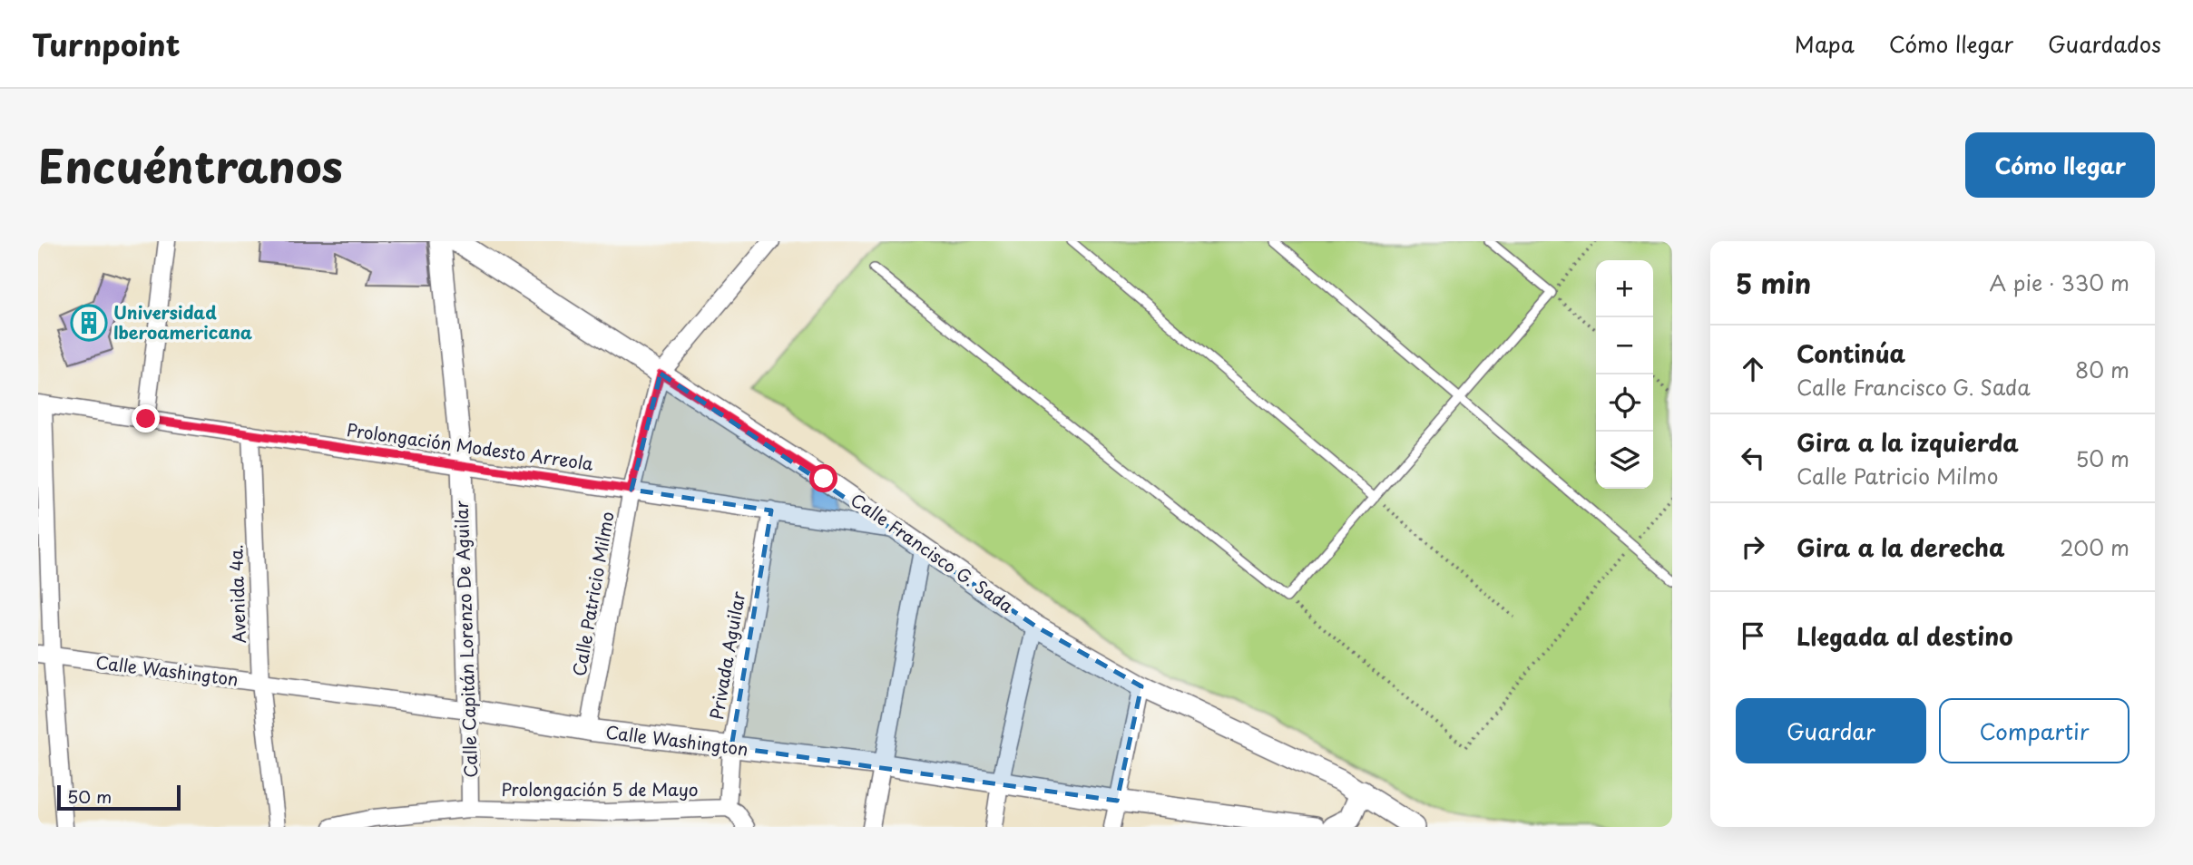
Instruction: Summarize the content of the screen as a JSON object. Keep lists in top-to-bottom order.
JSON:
{
  "streets": {
    "street": [
      "Prolongación Modesto Arreola",
      "Calle Francisco G. Sada",
      "Avenida 4a.",
      "Calle Patricio Milmo",
      "Calle Capitán Lorenzo De Aguilar",
      "Privada Aguilar",
      "Calle Washington",
      "Prolongación 5 de Mayo"
    ]
  },
  "crossings": [
    ["Prolongación Modesto Arreola", "Calle Francisco G. Sada"],
    ["Prolongación Modesto Arreola", "Avenida 4a."],
    ["Prolongación Modesto Arreola", "Calle Patricio Milmo"],
    ["Prolongación Modesto Arreola", "Calle Capitán Lorenzo De Aguilar"],
    ["Prolongación Modesto Arreola", "Privada Aguilar"],
    ["Calle Francisco G. Sada", "Calle Patricio Milmo"],
    ["Avenida 4a.", "Calle Washington"],
    ["Calle Patricio Milmo", "Calle Washington"],
    ["Calle Capitán Lorenzo De Aguilar", "Calle Washington"],
    ["Calle Capitán Lorenzo De Aguilar", "Prolongación 5 de Mayo"],
    ["Privada Aguilar", "Calle Washington"],
    ["Privada Aguilar", "Prolongación 5 de Mayo"]
  ],
  "places": {
    "building": ["Universidad Iberoamericana"]
  },
  "scale_bar": "50 m",
  "page": {
    "header": "Turnpoint",
    "nav": ["Mapa", "Cómo llegar", "Guardados"],
    "title": "Encuéntranos",
    "buttons": [
      "Cómo llegar",
      ["Guardar", "Compartir"]
    ],
    "heading": ["5 min", "A pie · 330 m"],
    "map_buttons": ["+", "−"],
    "list": [
      ["Continúa", "Calle Francisco G. Sada", "80 m"],
      ["Gira a la izquierda", "Calle Patricio Milmo", "50 m"],
      ["Gira a la derecha", "200 m"],
      "Llegada al destino"
    ],
    "scale": "50 m"
  }
}
